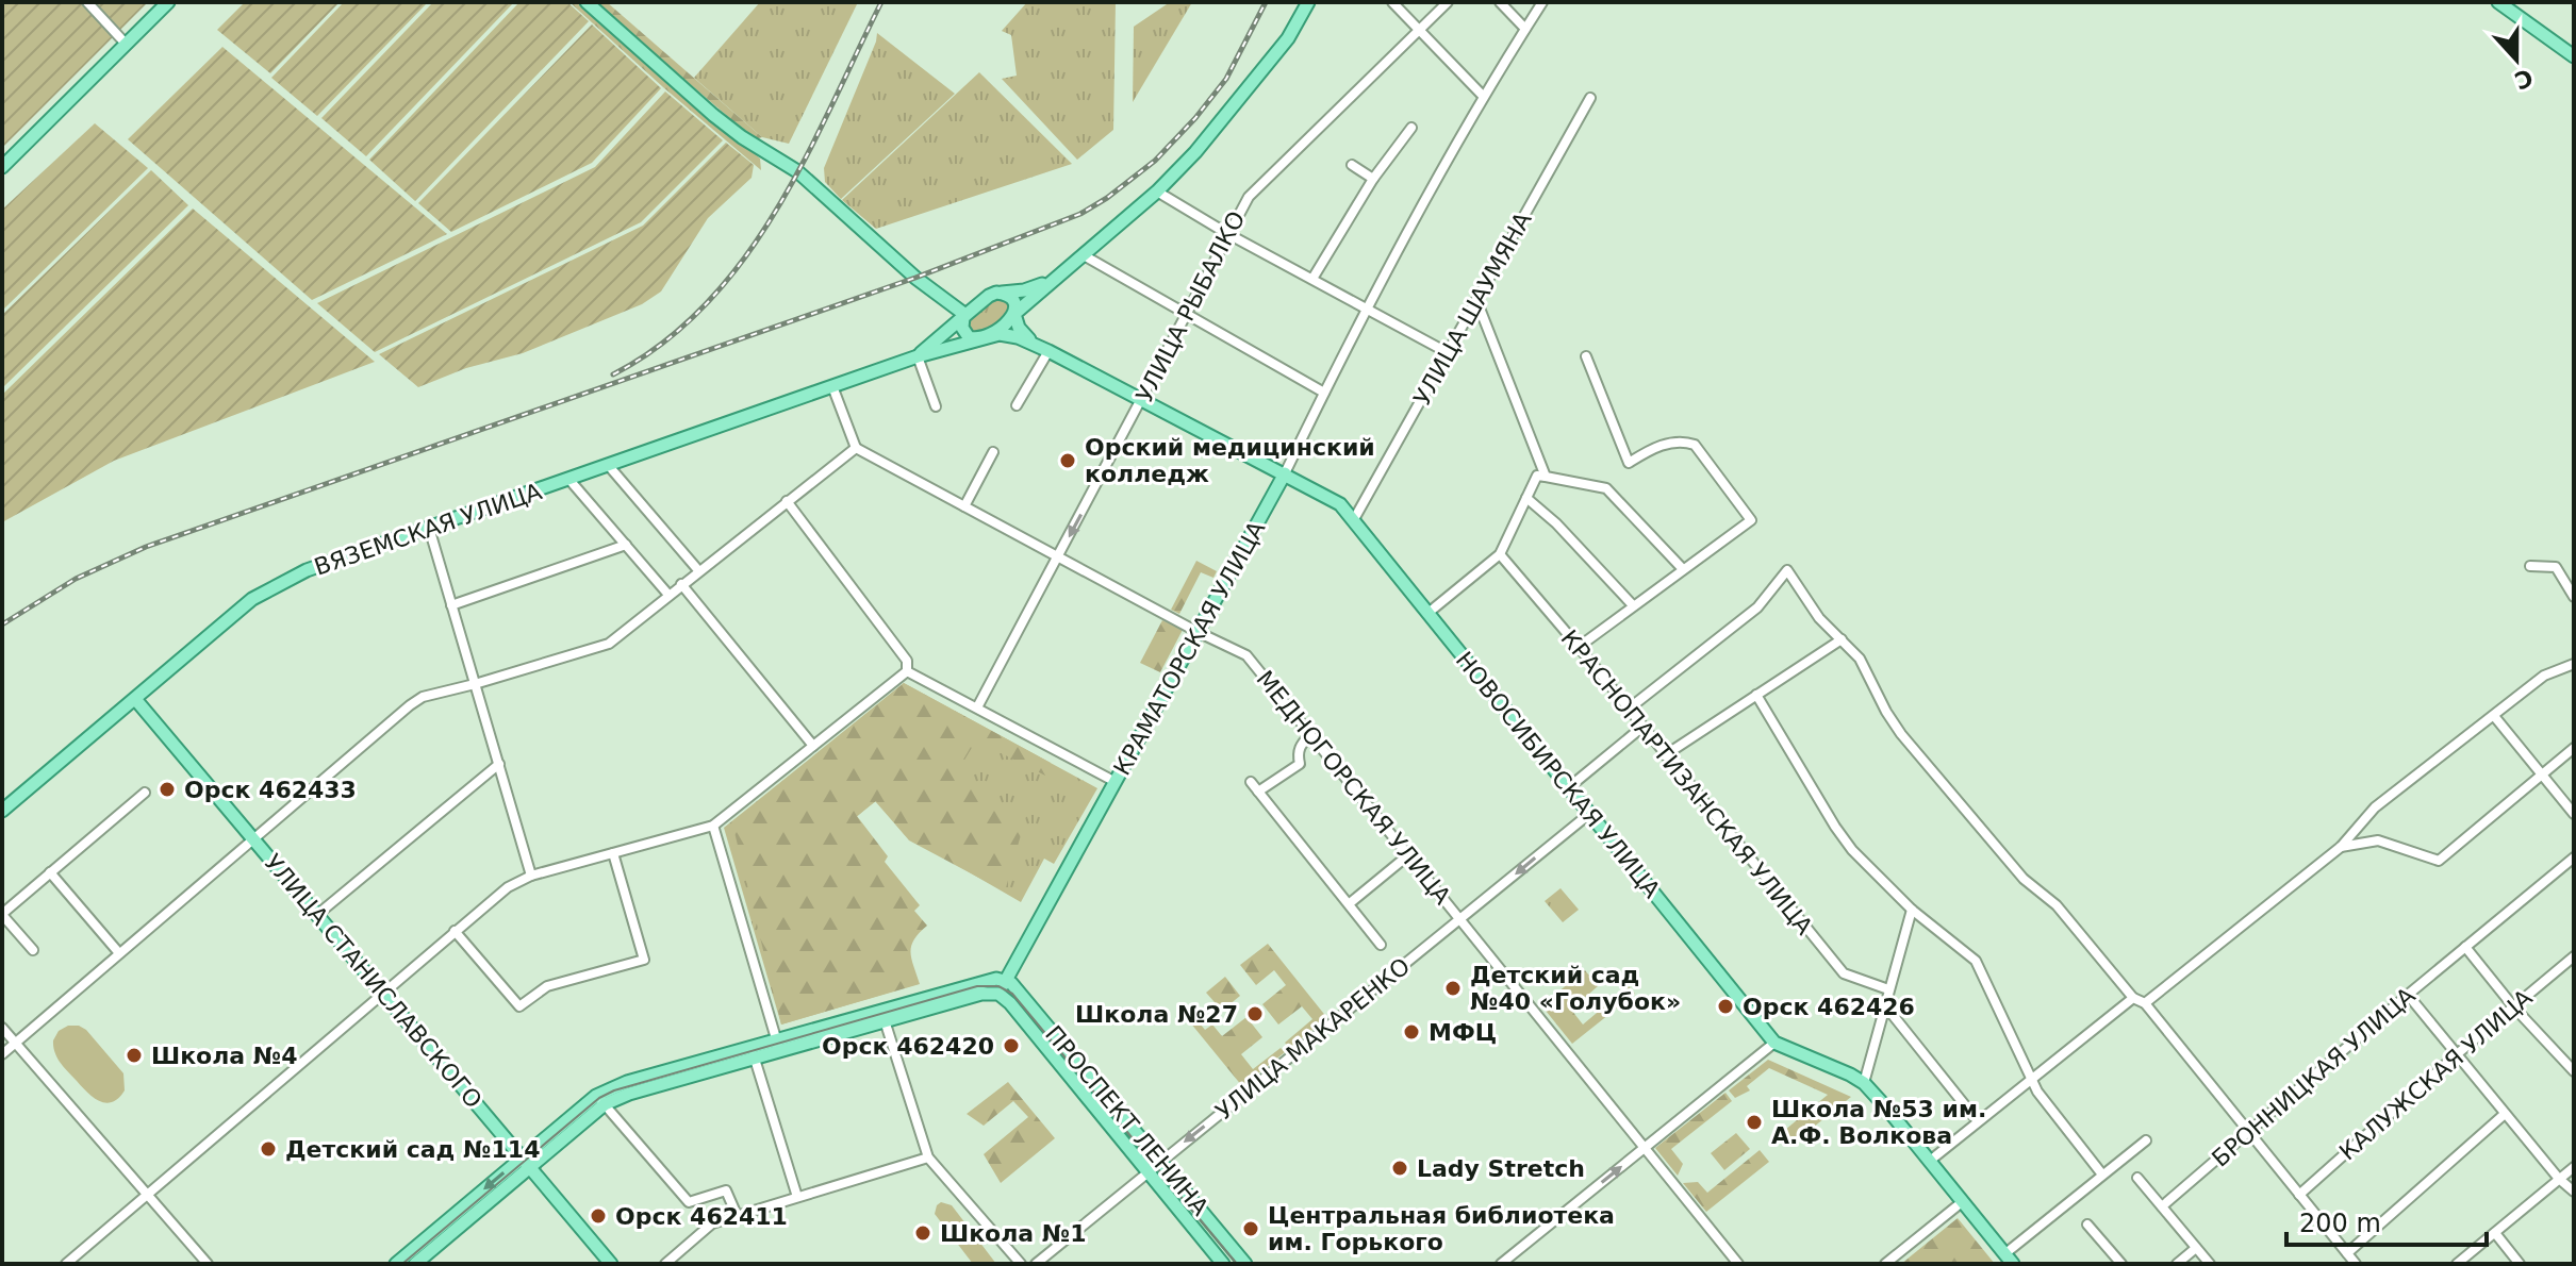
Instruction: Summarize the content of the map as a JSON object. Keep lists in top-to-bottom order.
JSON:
{
  "streets": {
    "main road": [
      "ВЯЗЕМСКАЯ УЛИЦА",
      "КРАМАТОРСКАЯ УЛИЦА",
      "НОВОСИБИРСКАЯ УЛИЦА",
      "УЛИЦА СТАНИСЛАВСКОГО",
      "ПРОСПЕКТ ЛЕНИНА"
    ],
    "street": [
      "УЛИЦА РЫБАЛКО",
      "УЛИЦА ШАУМЯНА",
      "КРАСНОПАРТИЗАНСКАЯ УЛИЦА",
      "МЕДНОГОРСКАЯ УЛИЦА",
      "УЛИЦА МАКАРЕНКО",
      "КАЛУЖСКАЯ УЛИЦА",
      "БРОННИЦКАЯ УЛИЦА"
    ]
  },
  "crossings": [
    ["УЛИЦА РЫБАЛКО", "НОВОСИБИРСКАЯ УЛИЦА"],
    ["УЛИЦА РЫБАЛКО", "МЕДНОГОРСКАЯ УЛИЦА"],
    ["УЛИЦА ШАУМЯНА", "НОВОСИБИРСКАЯ УЛИЦА"],
    ["ВЯЗЕМСКАЯ УЛИЦА", "УЛИЦА СТАНИСЛАВСКОГО"],
    ["КРАМАТОРСКАЯ УЛИЦА", "НОВОСИБИРСКАЯ УЛИЦА"],
    ["КРАМАТОРСКАЯ УЛИЦА", "МЕДНОГОРСКАЯ УЛИЦА"],
    ["КРАМАТОРСКАЯ УЛИЦА", "ПРОСПЕКТ ЛЕНИНА"],
    ["НОВОСИБИРСКАЯ УЛИЦА", "УЛИЦА МАКАРЕНКО"],
    ["МЕДНОГОРСКАЯ УЛИЦА", "УЛИЦА МАКАРЕНКО"],
    ["УЛИЦА МАКАРЕНКО", "ПРОСПЕКТ ЛЕНИНА"]
  ],
  "one_way": ["УЛИЦА МАКАРЕНКО"],
  "places": [
    "Орский медицинский колледж",
    "Орск 462433",
    "Детский сад №40 «Голубок»",
    "Орск 462426",
    "Школа №27",
    "МФЦ",
    "Орск 462420",
    "Школа №4",
    "Школа №53 им. А.Ф. Волкова",
    "Детский сад №114",
    "Lady Stretch",
    "Орск 462411",
    "Центральная библиотека им. Горького",
    "Школа №1"
  ],
  "scale_bar": "200 m",
  "north": "bottom"
}
